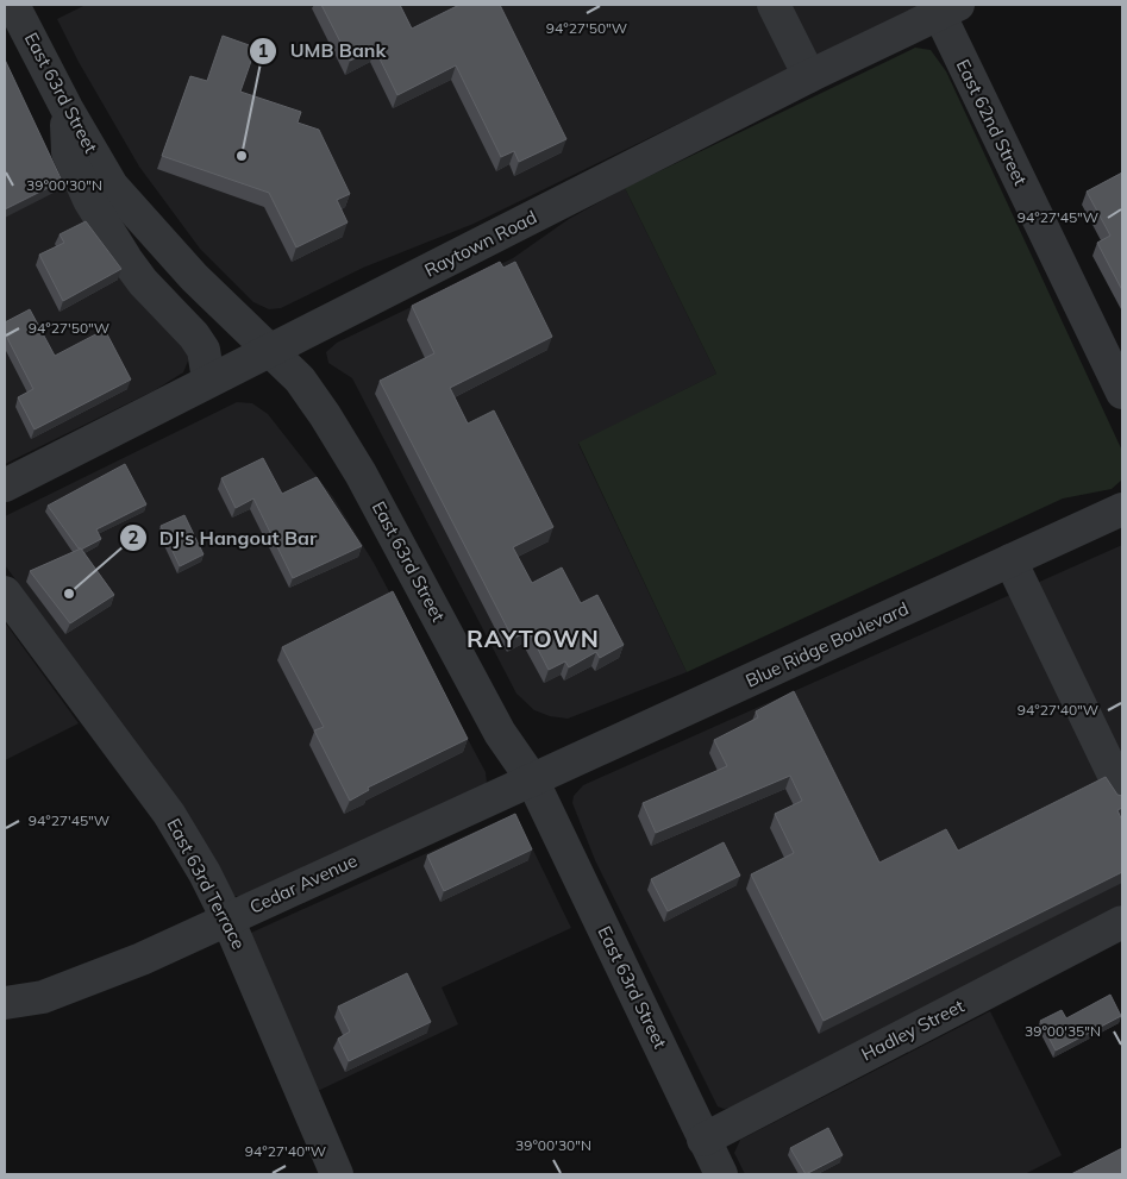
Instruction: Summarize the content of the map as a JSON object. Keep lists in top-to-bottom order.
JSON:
{
  "streets": {
    "street": [
      "East 63rd Street",
      "East 62nd Street",
      "Raytown Road",
      "Blue Ridge Boulevard",
      "East 63rd Terrace",
      "Cedar Avenue",
      "Hadley Street"
    ]
  },
  "crossings": [
    ["East 63rd Street", "Raytown Road"],
    ["East 63rd Street", "Blue Ridge Boulevard"],
    ["East 63rd Street", "Cedar Avenue"],
    ["East 63rd Street", "Hadley Street"],
    ["East 62nd Street", "Raytown Road"],
    ["Blue Ridge Boulevard", "Cedar Avenue"],
    ["East 63rd Terrace", "Cedar Avenue"]
  ],
  "districts": ["RAYTOWN"],
  "places": ["UMB Bank", "DJ's Hangout Bar"],
  "coordinates": [
    "94°27'50\"W",
    "39°00'30\"N",
    "94°27'45\"W",
    "94°27'40\"W",
    "39°00'35\"N"
  ]
}
